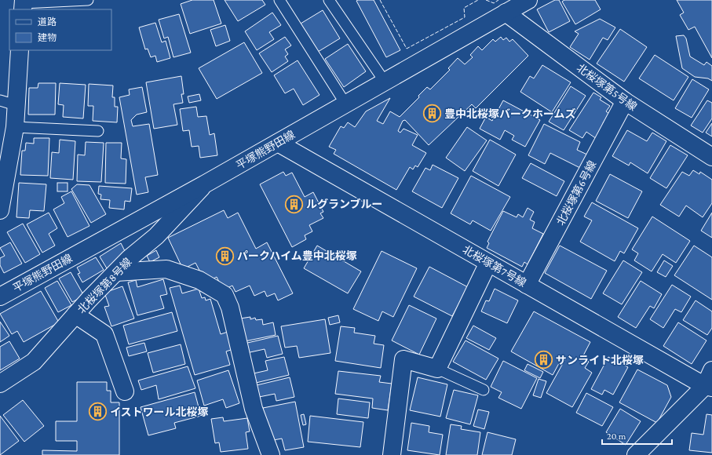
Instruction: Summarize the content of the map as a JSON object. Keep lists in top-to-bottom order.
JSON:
{
  "streets": {
    "street": [
      "北桜塚第5号線",
      "平塚熊野田線",
      "北桜塚第6号線",
      "北桜塚第7号線",
      "北桜塚第8号線"
    ]
  },
  "crossings": [
    ["北桜塚第5号線", "平塚熊野田線"],
    ["北桜塚第5号線", "北桜塚第6号線"],
    ["平塚熊野田線", "北桜塚第7号線"],
    ["平塚熊野田線", "北桜塚第8号線"],
    ["北桜塚第6号線", "北桜塚第7号線"]
  ],
  "places": {
    "building": [
      "豊中北桜塚バークホームズ",
      "ルグランブルー",
      "パークハイム豊中北桜塚",
      "サンライト北桜塚",
      "イストワール北桜塚"
    ]
  },
  "legend": ["道路", "建物"],
  "scale_bar": "20 m"
}
